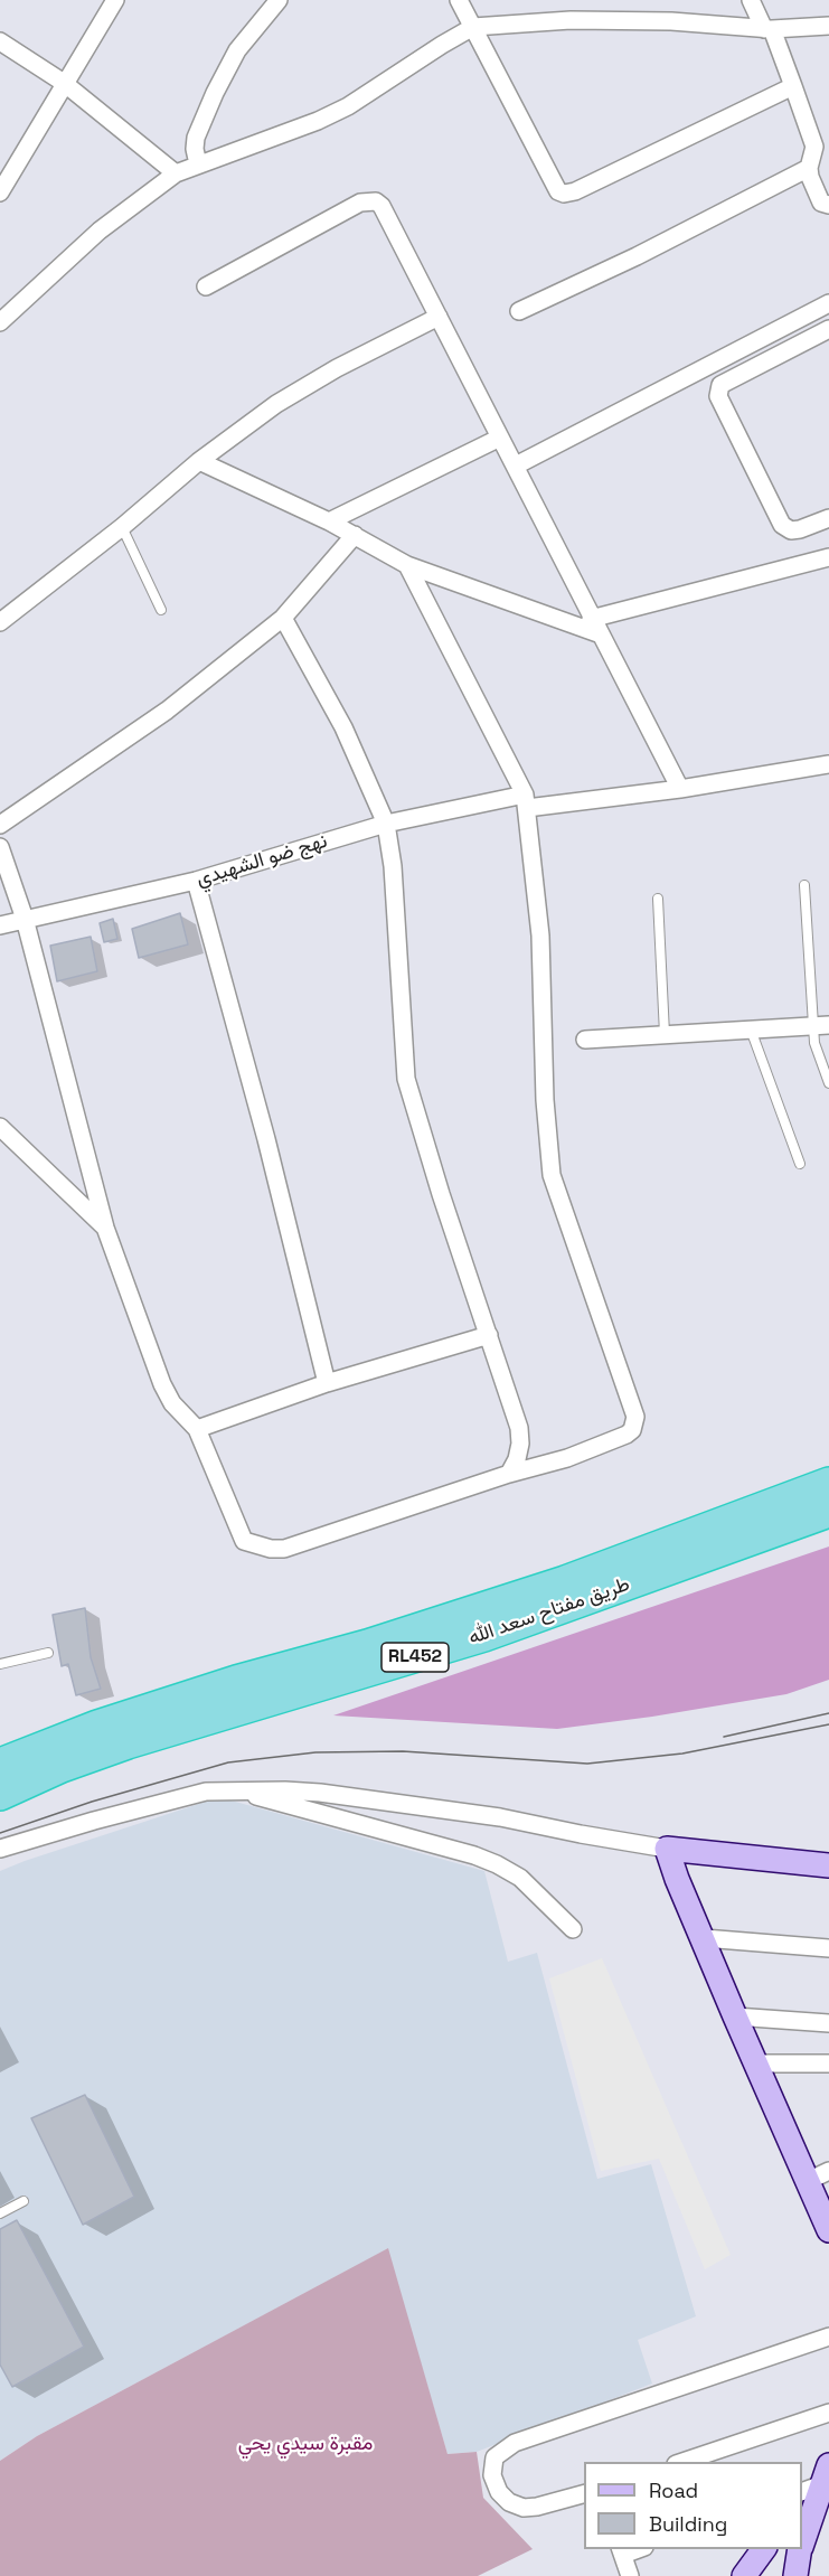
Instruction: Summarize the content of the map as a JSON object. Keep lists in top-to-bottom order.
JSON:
{
  "streets": {
    "highway": ["طريق مفتاح سعد الله", "RL452"],
    "street": ["نهج ضو الشهيدي"]
  },
  "parks": ["مقبرة سيدي يحي"],
  "legend": ["Road", "Building"]
}
